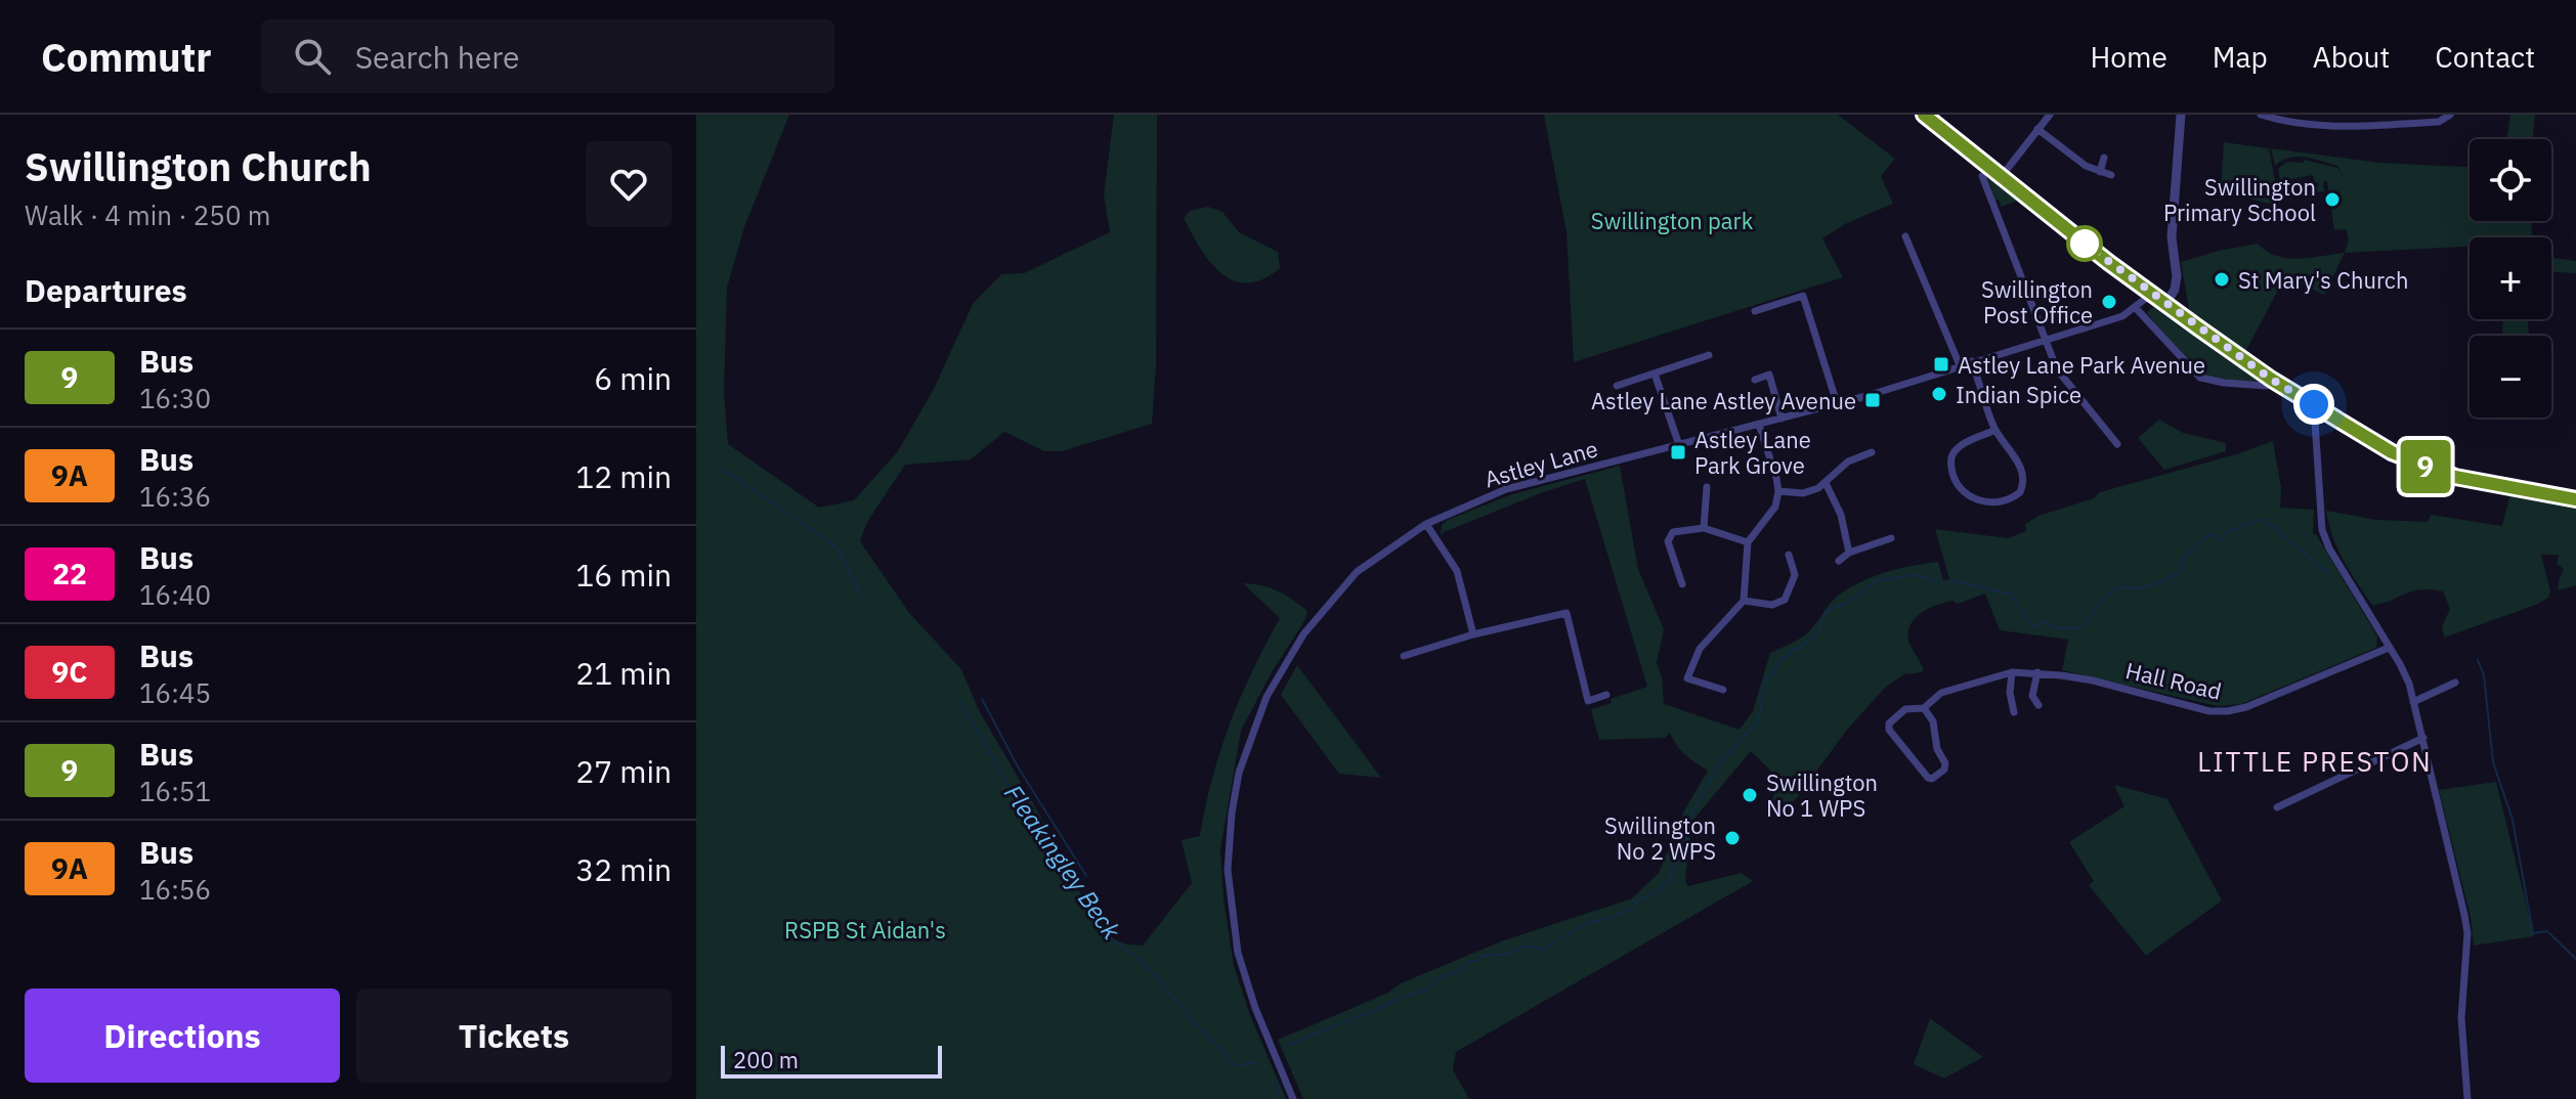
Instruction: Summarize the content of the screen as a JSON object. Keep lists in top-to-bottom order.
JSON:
{
  "streets": {
    "street": ["Astley Lane", "Hall Road"]
  },
  "districts": ["LITTLE PRESTON"],
  "water": ["Fleakingley Beck"],
  "parks": ["Swillington park", "RSPB St Aidan's"],
  "places": {
    "other": [
      "Swillington Primary School",
      "St Mary's Church",
      "Swillington Post Office",
      "Indian Spice",
      "Swillington No 1 WPS",
      "Swillington No 2 WPS"
    ],
    "transit": ["Astley Lane Park Avenue", "Astley Lane Astley Avenue", "Astley Lane Park Grove"]
  },
  "lines": ["bus line 9"],
  "scale_bar": "200 m",
  "page": {
    "header": "Commutr",
    "search": "Search here",
    "nav": [
      "Home",
      "Map",
      "About",
      "Contact"
    ],
    "heading": [
      ["Swillington Church", "Walk · 4 min · 250 m"],
      "Departures"
    ],
    "on_map": "9",
    "map_buttons": ["+", "−"],
    "list": [
      {
        "mark": "9",
        "name": "Bus",
        "note": "16:30",
        "value": "6 min"
      },
      {
        "mark": "9A",
        "name": "Bus",
        "note": "16:36",
        "value": "12 min"
      },
      {
        "mark": "22",
        "name": "Bus",
        "note": "16:40",
        "value": "16 min"
      },
      {
        "mark": "9C",
        "name": "Bus",
        "note": "16:45",
        "value": "21 min"
      },
      {
        "mark": "9",
        "name": "Bus",
        "note": "16:51",
        "value": "27 min"
      },
      {
        "mark": "9A",
        "name": "Bus",
        "note": "16:56",
        "value": "32 min"
      }
    ],
    "buttons": ["Directions", "Tickets"],
    "scale": "200 m"
  }
}
